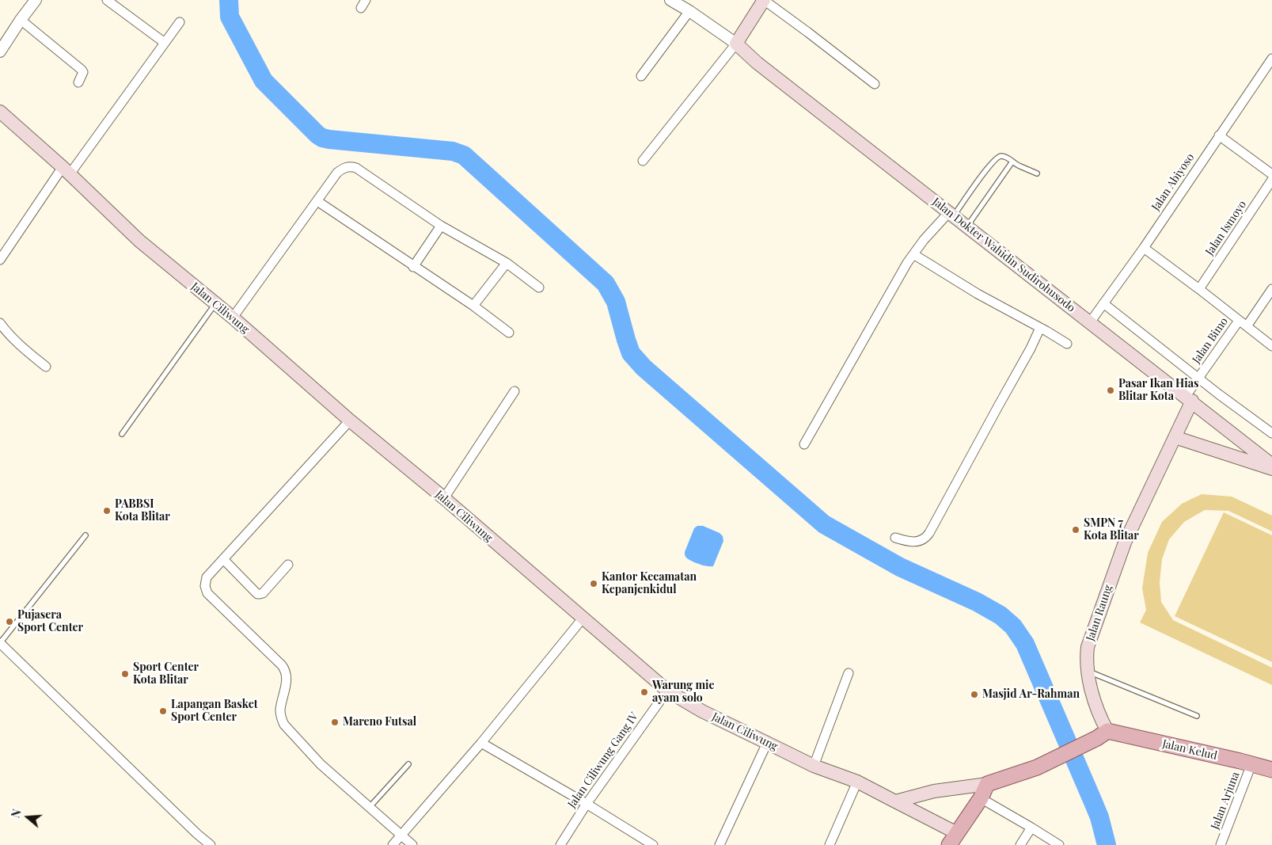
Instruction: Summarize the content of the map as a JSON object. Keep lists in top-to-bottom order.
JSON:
{
  "streets": {
    "main road": [
      "Jalan Dokter Wahidin Sudirohusodo",
      "Jalan Ciliwung",
      "Jalan Raung",
      "Jalan Kelud"
    ],
    "street": [
      "Jalan Abiyoso",
      "Jalan Ismoyo",
      "Jalan Bimo",
      "Jalan Ciliwung Gang IV",
      "Jalan Arjuna"
    ]
  },
  "crossings": [
    ["Jalan Abiyoso", "Jalan Dokter Wahidin Sudirohusodo"],
    ["Jalan Dokter Wahidin Sudirohusodo", "Jalan Bimo"],
    ["Jalan Dokter Wahidin Sudirohusodo", "Jalan Raung"],
    ["Jalan Ciliwung", "Jalan Ciliwung Gang IV"],
    ["Jalan Bimo", "Jalan Raung"],
    ["Jalan Raung", "Jalan Kelud"],
    ["Jalan Kelud", "Jalan Arjuna"]
  ],
  "places": [
    "Pasar Ikan Hias Blitar Kota",
    "PABBSI Kota Blitar",
    "SMPN 7 Kota Blitar",
    "Kantor Kecamatan Kepanjenkidul",
    "Pujasera Sport Center",
    "Sport Center Kota Blitar",
    "Warung mie ayam solo",
    "Masjid Ar-Rahman",
    "Lapangan Basket Sport Center",
    "Mareno Futsal"
  ],
  "north": "left"
}
